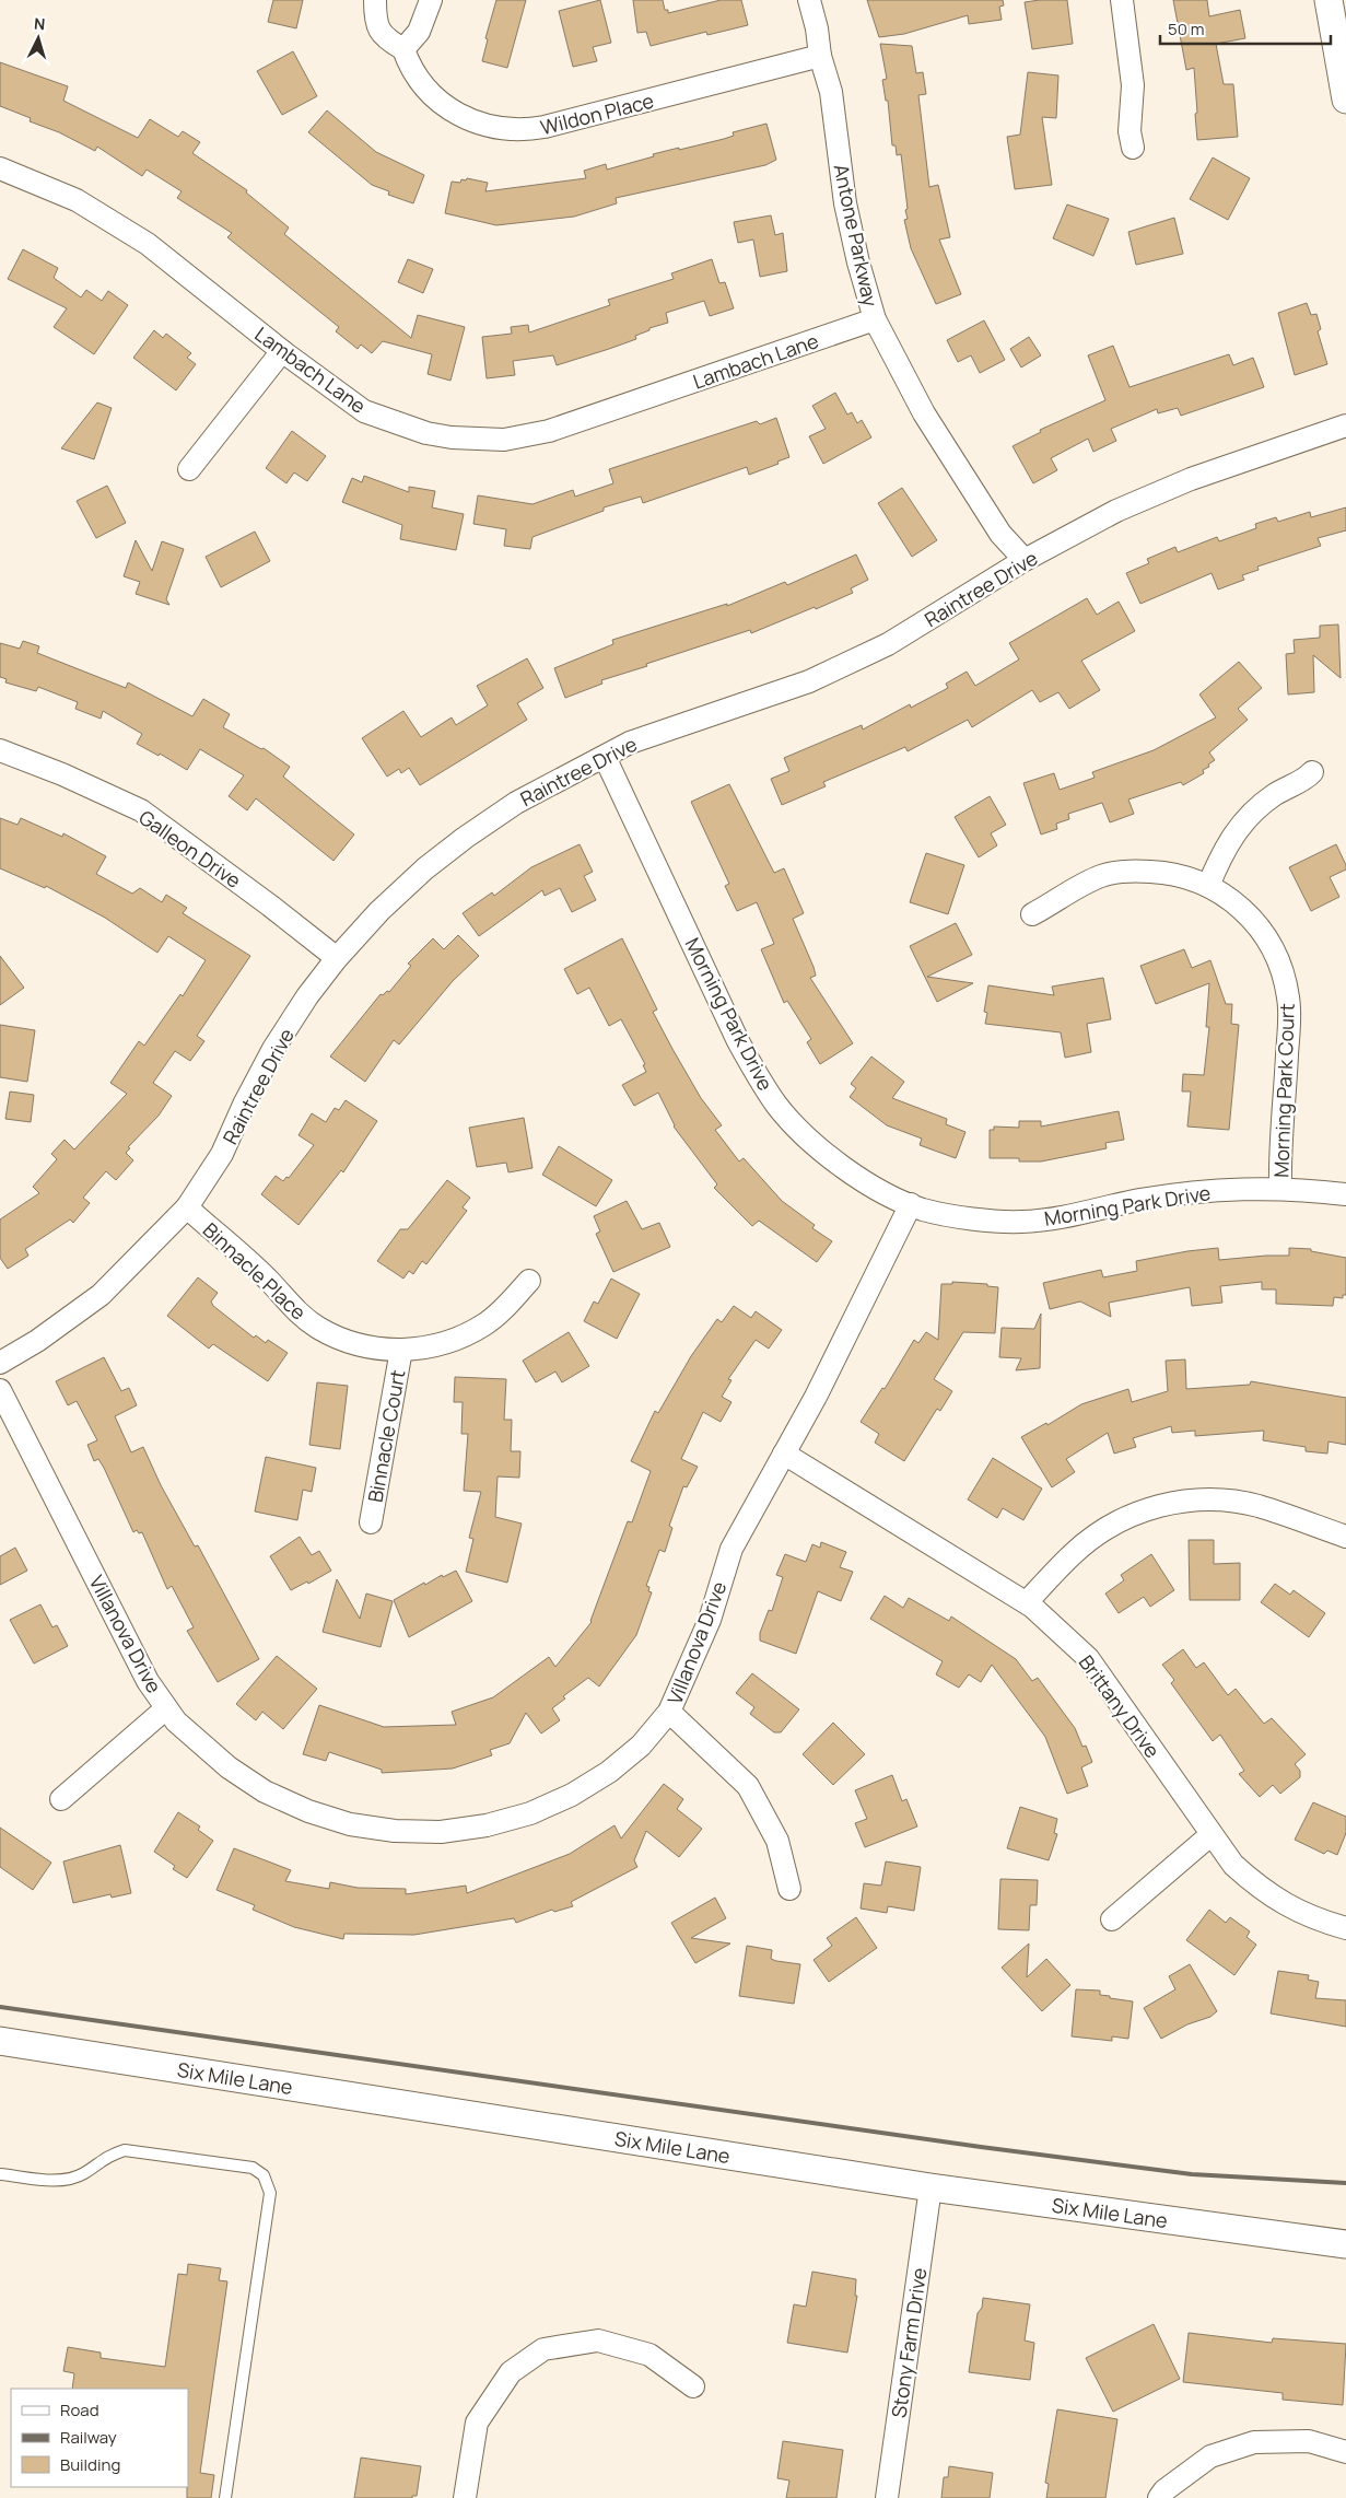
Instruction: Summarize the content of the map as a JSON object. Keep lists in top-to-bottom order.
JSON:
{
  "streets": {
    "street": [
      "Wildon Place",
      "Antone Parkway",
      "Lambach Lane",
      "Raintree Drive",
      "Galleon Drive",
      "Morning Park Drive",
      "Morning Park Court",
      "Binnacle Place",
      "Binnacle Court",
      "Villanova Drive",
      "Brittany Drive",
      "Six Mile Lane",
      "Stony Farm Drive"
    ]
  },
  "crossings": [
    ["Wildon Place", "Antone Parkway"],
    ["Antone Parkway", "Lambach Lane"],
    ["Antone Parkway", "Raintree Drive"],
    ["Raintree Drive", "Galleon Drive"],
    ["Raintree Drive", "Morning Park Drive"],
    ["Raintree Drive", "Binnacle Place"],
    ["Morning Park Drive", "Morning Park Court"],
    ["Morning Park Drive", "Villanova Drive"],
    ["Binnacle Place", "Binnacle Court"],
    ["Villanova Drive", "Brittany Drive"],
    ["Six Mile Lane", "Stony Farm Drive"]
  ],
  "legend": ["Road", "Railway", "Building"],
  "scale_bar": "50 m",
  "north": "top"
}
